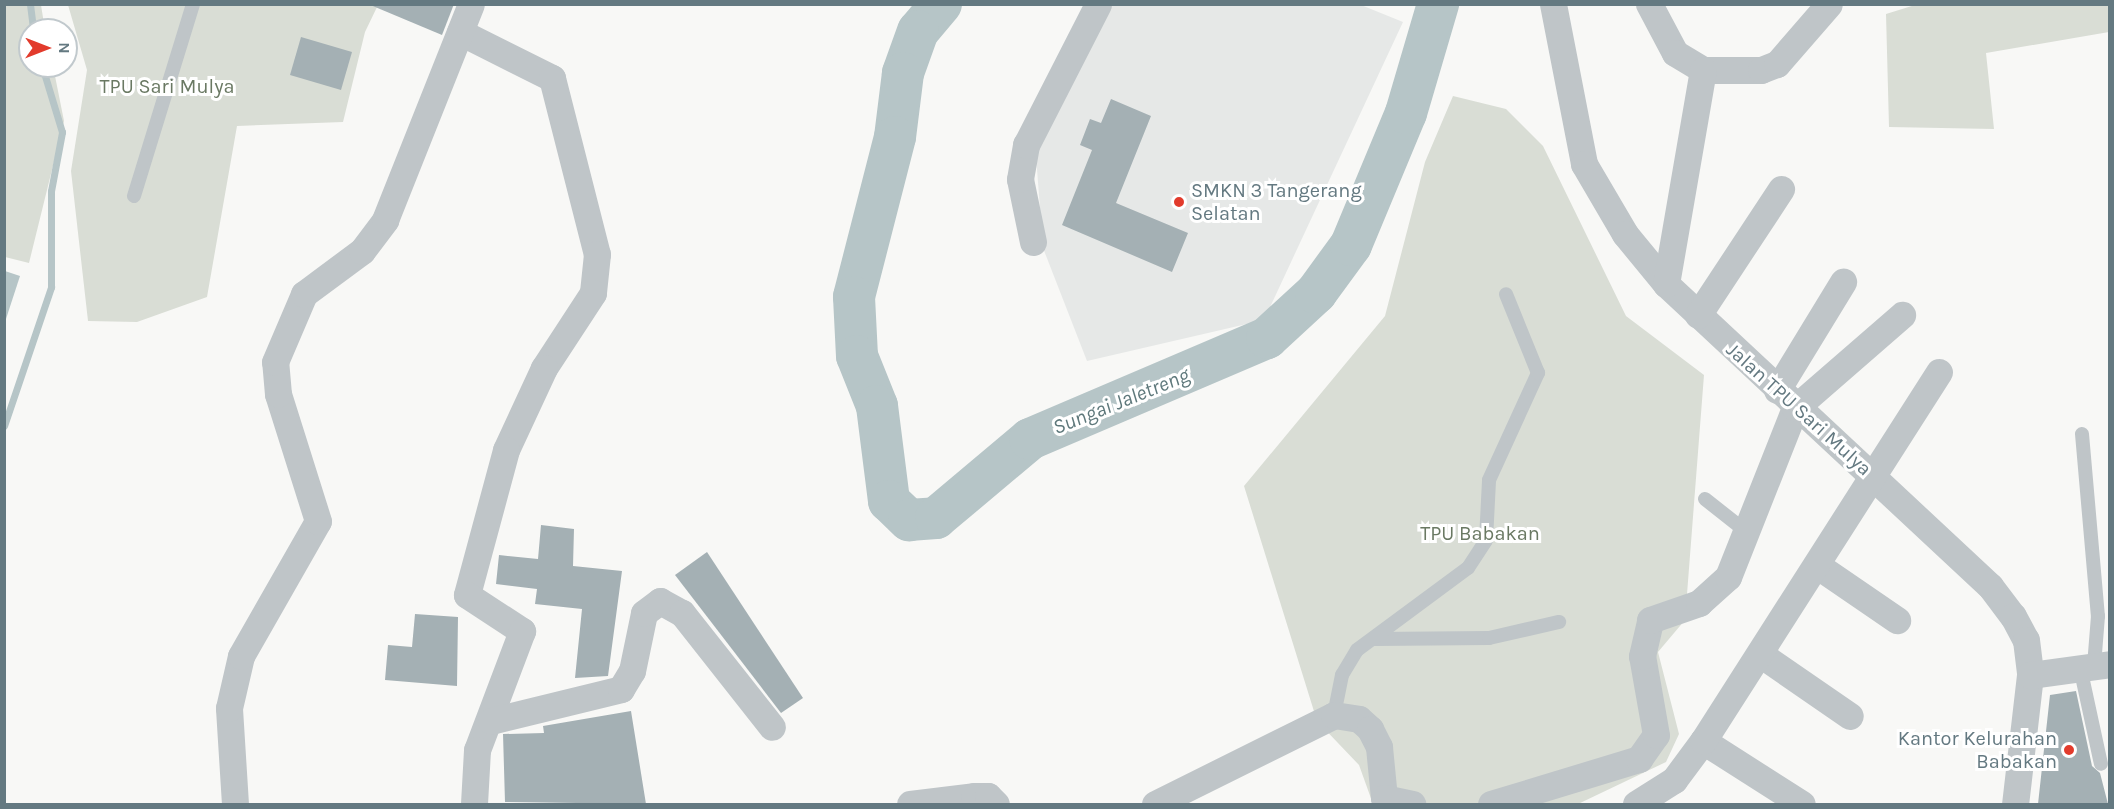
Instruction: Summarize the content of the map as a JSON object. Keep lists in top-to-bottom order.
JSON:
{
  "streets": {
    "street": ["Jalan TPU Sari Mulya"]
  },
  "water": ["Sungai Jaletreng"],
  "parks": ["TPU Sari Mulya", "TPU Babakan"],
  "places": ["SMKN 3 Tangerang Selatan", "Kantor Kelurahan Babakan"],
  "north": "right"
}
